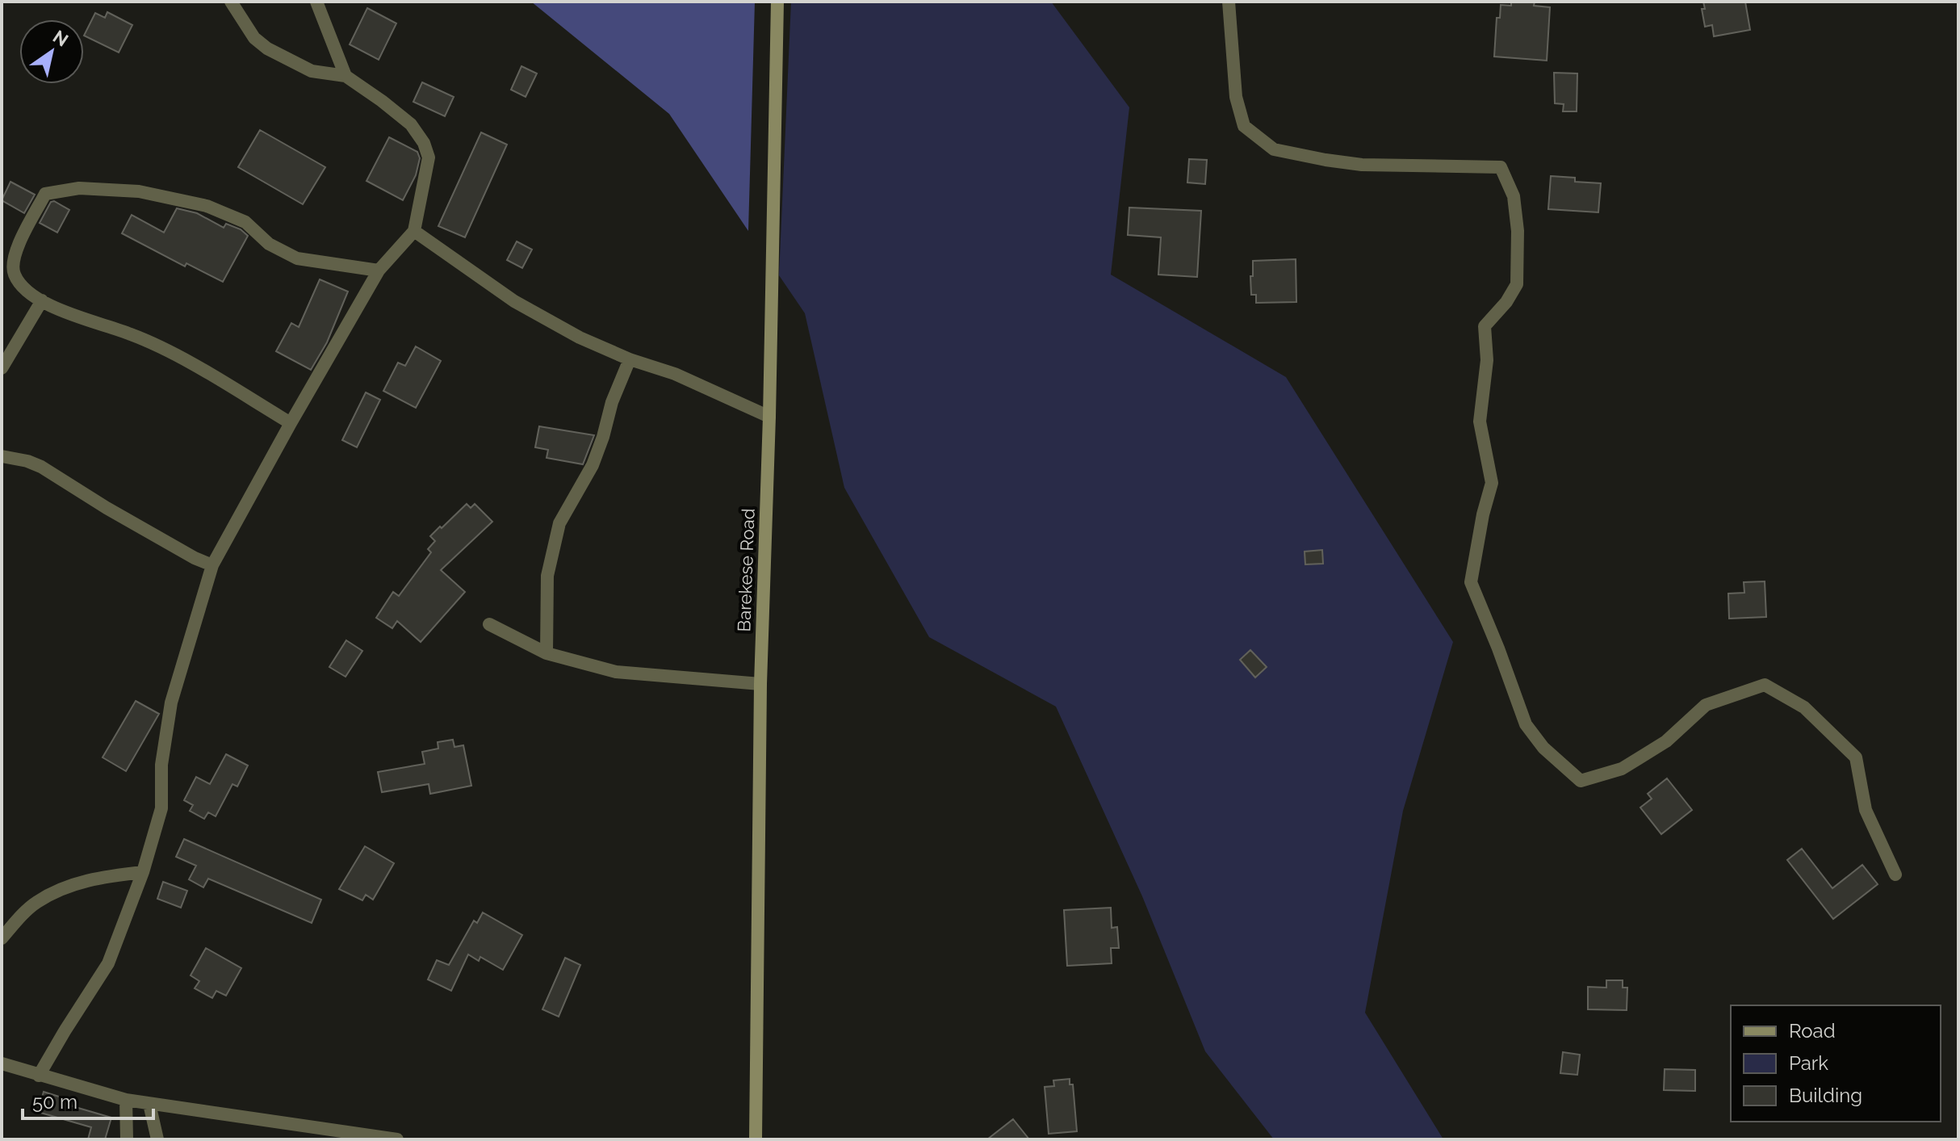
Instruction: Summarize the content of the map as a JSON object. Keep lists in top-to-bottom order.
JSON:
{
  "streets": {
    "main road": ["Barekese Road"]
  },
  "legend": ["Road", "Park", "Building"],
  "scale_bar": "50 m",
  "north": "top right"
}
